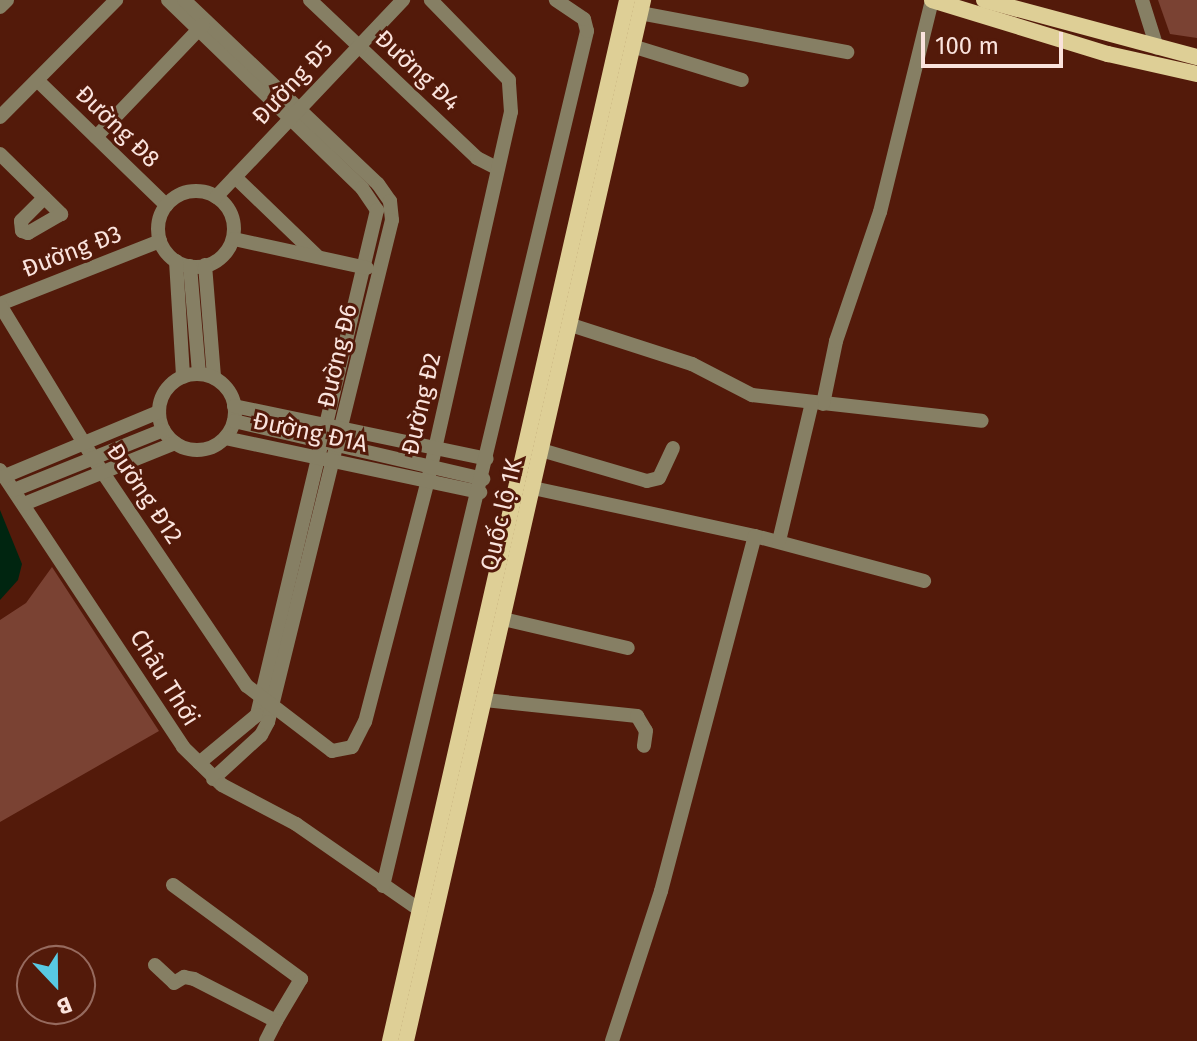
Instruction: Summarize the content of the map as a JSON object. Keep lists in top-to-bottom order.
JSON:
{
  "streets": {
    "main road": ["Quốc lộ 1K"],
    "street": [
      "Đường Đ4",
      "Đường Đ5",
      "Đường Đ8",
      "Đường Đ3",
      "Đường Đ6",
      "Đường Đ2",
      "Đường Đ1A",
      "Đường Đ12",
      "Châu Thới"
    ]
  },
  "crossings": [
    ["Đường Đ4", "Đường Đ5"],
    ["Đường Đ4", "Đường Đ2"],
    ["Đường Đ5", "Đường Đ8"],
    ["Đường Đ5", "Đường Đ3"],
    ["Đường Đ5", "Đường Đ6"],
    ["Đường Đ8", "Đường Đ3"],
    ["Đường Đ3", "Đường Đ12"],
    ["Đường Đ6", "Đường Đ2"],
    ["Đường Đ6", "Đường Đ1A"],
    ["Đường Đ6", "Đường Đ12"],
    ["Đường Đ6", "Châu Thới"],
    ["Đường Đ2", "Đường Đ1A"],
    ["Đường Đ2", "Đường Đ12"],
    ["Quốc lộ 1K", "Châu Thới"]
  ],
  "scale_bar": "100 m",
  "north": "bottom"
}
